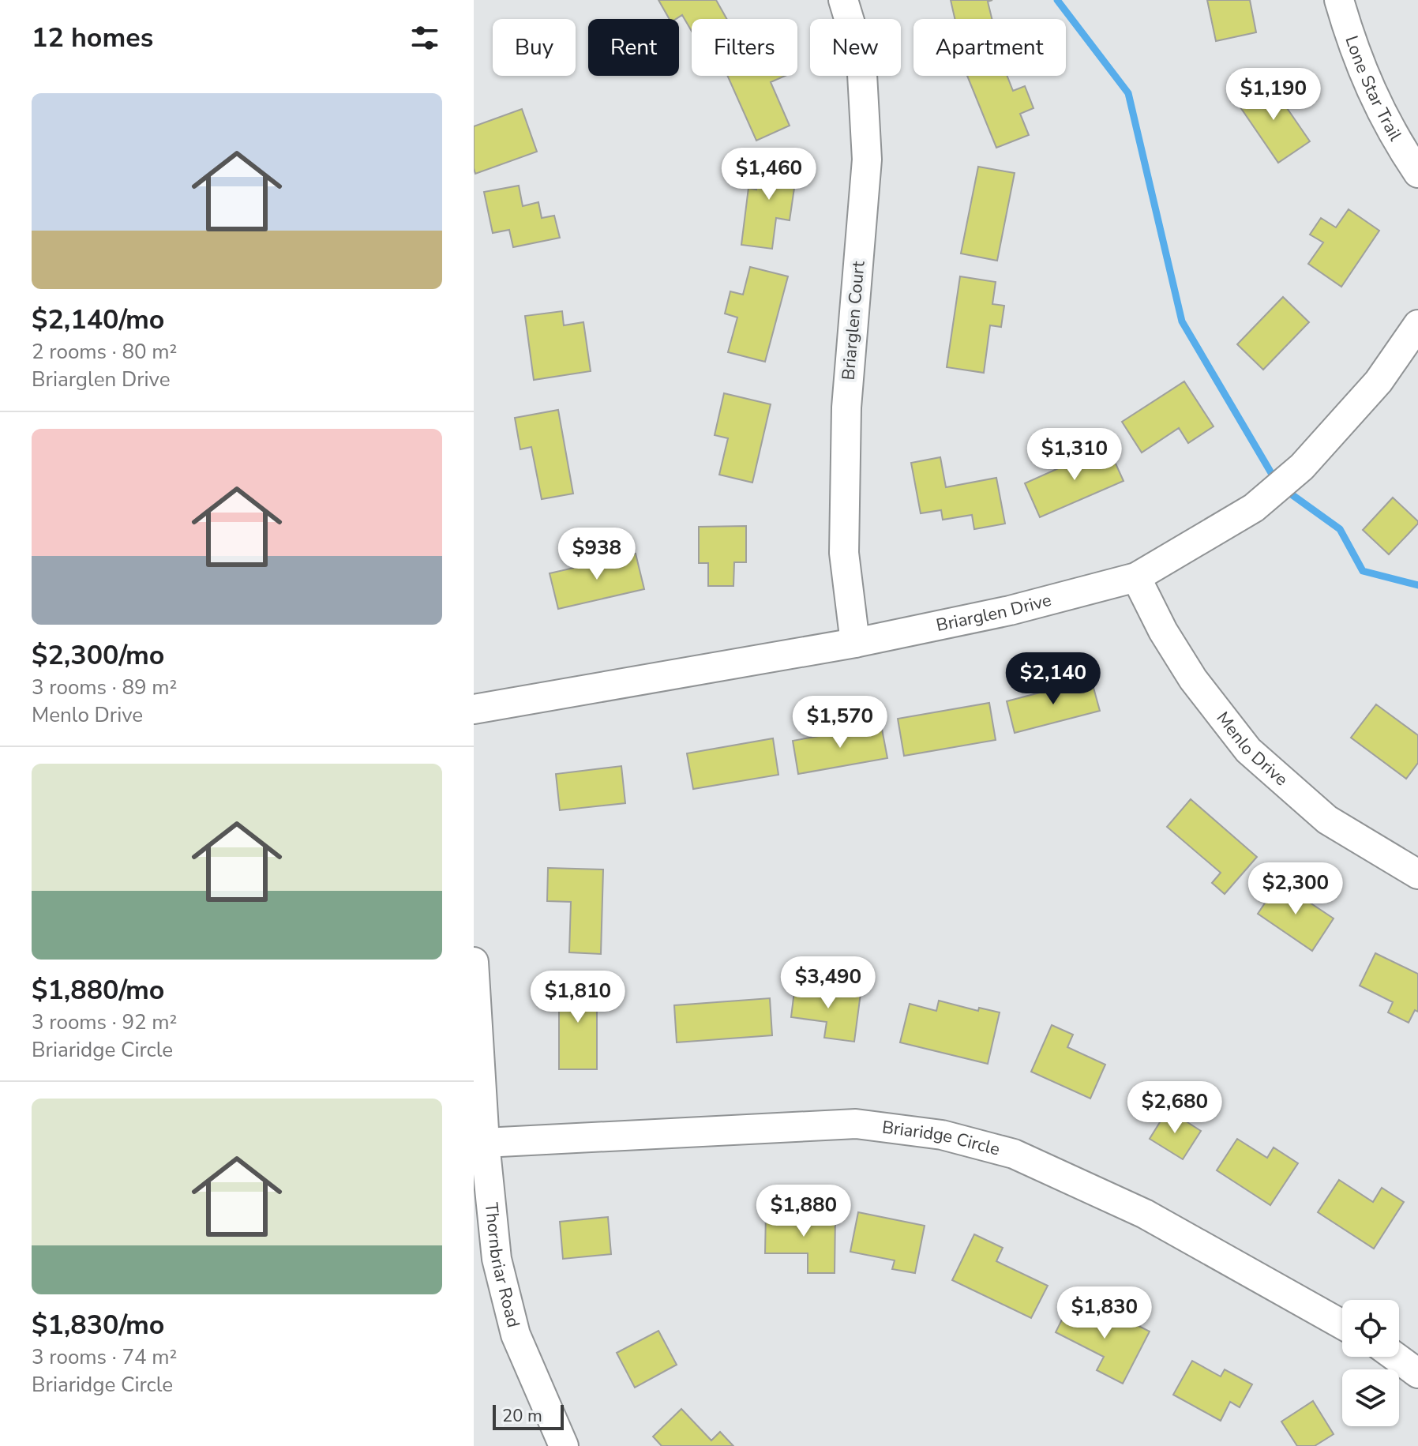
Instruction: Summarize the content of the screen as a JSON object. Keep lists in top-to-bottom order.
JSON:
{
  "streets": {
    "street": [
      "Lone Star Trail",
      "Briarglen Court",
      "Briarglen Drive",
      "Menlo Drive",
      "Briaridge Circle",
      "Thornbriar Road"
    ]
  },
  "crossings": [
    ["Briarglen Court", "Briarglen Drive"],
    ["Briarglen Drive", "Menlo Drive"],
    ["Briaridge Circle", "Thornbriar Road"]
  ],
  "scale_bar": "20 m",
  "page": {
    "heading": "12 homes",
    "chip": [
      "Buy",
      "Rent",
      "Filters",
      "New",
      "Apartment"
    ],
    "price": [
      "$1,190",
      "$1,460",
      "$1,310",
      "$938",
      "$2,140",
      "$1,570",
      "$2,300",
      "$3,490",
      "$1,810",
      "$2,680",
      "$1,880",
      "$1,830"
    ],
    "list": [
      {
        "name": "$2,140/mo",
        "note": "2 rooms · 80 m² · Briarglen Drive"
      },
      {
        "name": "$2,300/mo",
        "note": "3 rooms · 89 m² · Menlo Drive"
      },
      {
        "name": "$1,880/mo",
        "note": "3 rooms · 92 m² · Briaridge Circle"
      },
      {
        "name": "$1,830/mo",
        "note": "3 rooms · 74 m² · Briaridge Circle"
      }
    ],
    "scale": "20 m"
  }
}
